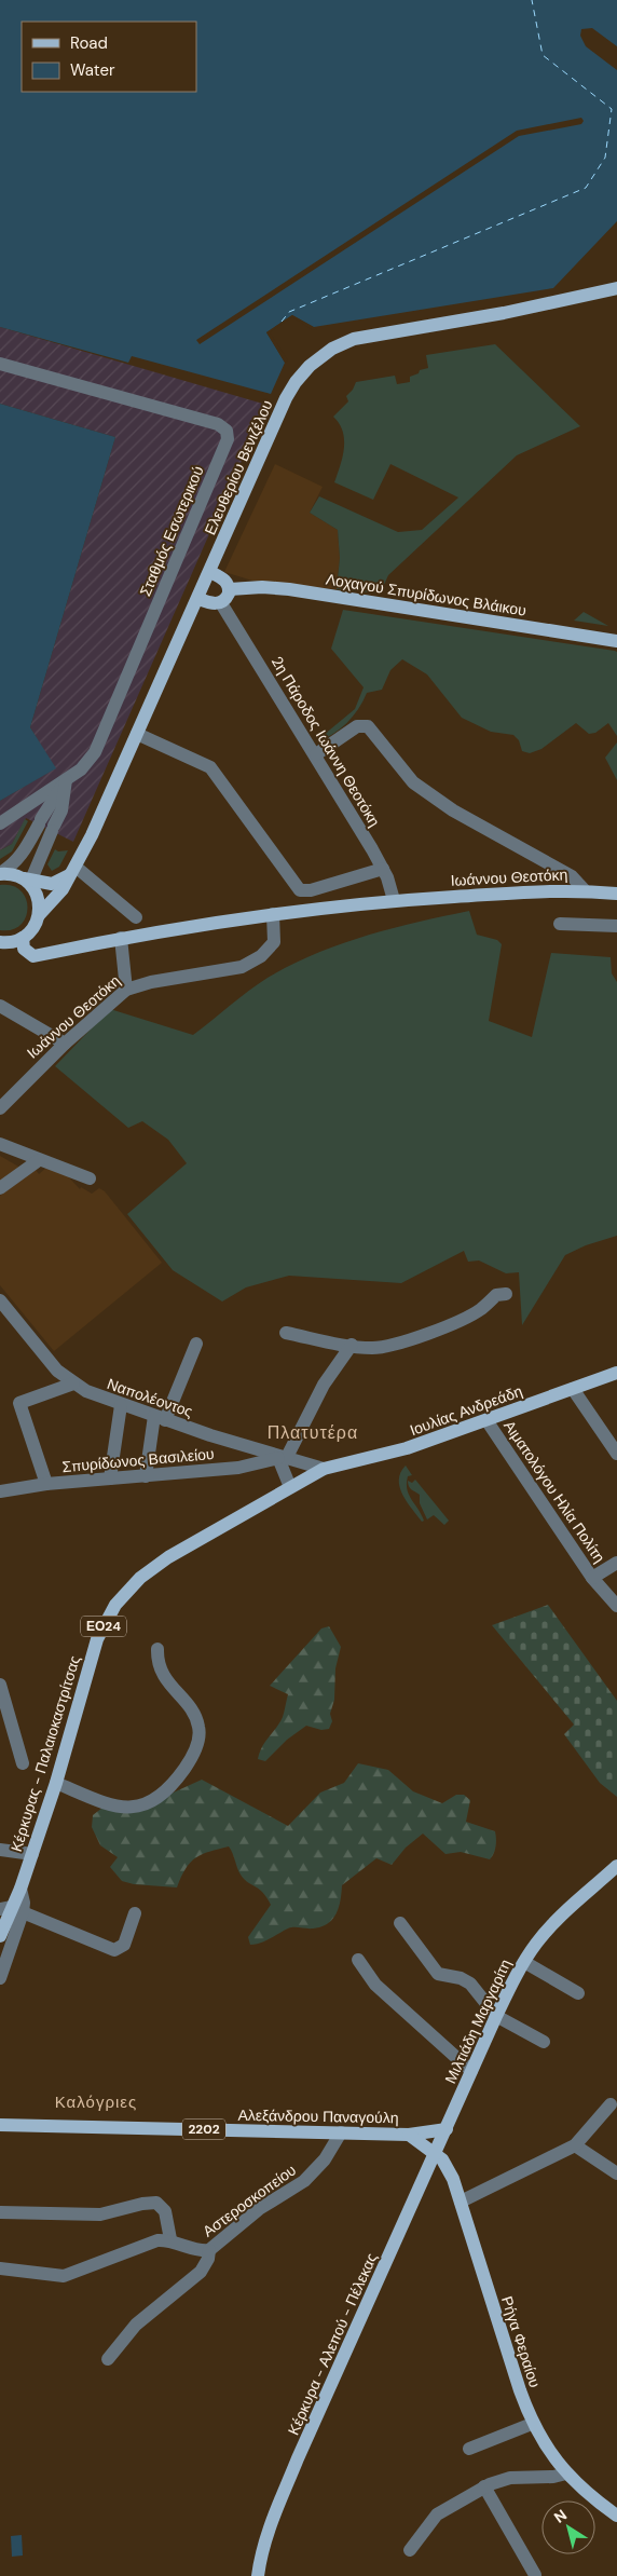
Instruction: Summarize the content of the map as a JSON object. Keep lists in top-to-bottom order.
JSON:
{
  "streets": {
    "main road": [
      "Ελευθερίου Βενιζέλου",
      "Λοχαγού Σπυρίδωνος Βλάικου",
      "Ιωάννου Θεοτόκη",
      "Ιουλίας Ανδρεάδη",
      "ΕΟ24",
      "Κέρκυρας - Παλαιοκαστρίτσας",
      "Μιλτιάδη Μαργαρίτη",
      "Αλεξάνδρου Παναγούλη",
      "2202",
      "Ρήγα Φεραίου",
      "Κέρκυρα - Αλεπού - Πέλεκας"
    ],
    "street": [
      "Σταθμός Εσωτερικού",
      "2η Πάροδος Ιωάννη Θεοτόκη",
      "Ναπολέοντος",
      "Σπυρίδωνος Βασιλείου",
      "Αιματολόγου Ηλία Πολίτη",
      "Αστεροσκοπείου"
    ]
  },
  "crossings": [
    ["Ελευθερίου Βενιζέλου", "Ιωάννου Θεοτόκη"],
    ["2η Πάροδος Ιωάννη Θεοτόκη", "Ιωάννου Θεοτόκη"],
    ["Ναπολέοντος", "Ιουλίας Ανδρεάδη"],
    ["Ναπολέοντος", "Σπυρίδωνος Βασιλείου"],
    ["Ναπολέοντος", "Κέρκυρας - Παλαιοκαστρίτσας"],
    ["Ιουλίας Ανδρεάδη", "Αιματολόγου Ηλία Πολίτη"],
    ["Ιουλίας Ανδρεάδη", "Κέρκυρας - Παλαιοκαστρίτσας"],
    ["Μιλτιάδη Μαργαρίτη", "2202"],
    ["Μιλτιάδη Μαργαρίτη", "Κέρκυρα - Αλεπού - Πέλεκας"],
    ["Αλεξάνδρου Παναγούλη", "2202"],
    ["Αλεξάνδρου Παναγούλη", "Αστεροσκοπείου"],
    ["Αλεξάνδρου Παναγούλη", "Ρήγα Φεραίου"],
    ["Αλεξάνδρου Παναγούλη", "Κέρκυρα - Αλεπού - Πέλεκας"],
    ["2202", "Κέρκυρα - Αλεπού - Πέλεκας"],
    ["Ρήγα Φεραίου", "Κέρκυρα - Αλεπού - Πέλεκας"]
  ],
  "districts": ["Πλατυτέρα", "Καλόγριες"],
  "legend": ["Road", "Water"],
  "north": "top left"
}
